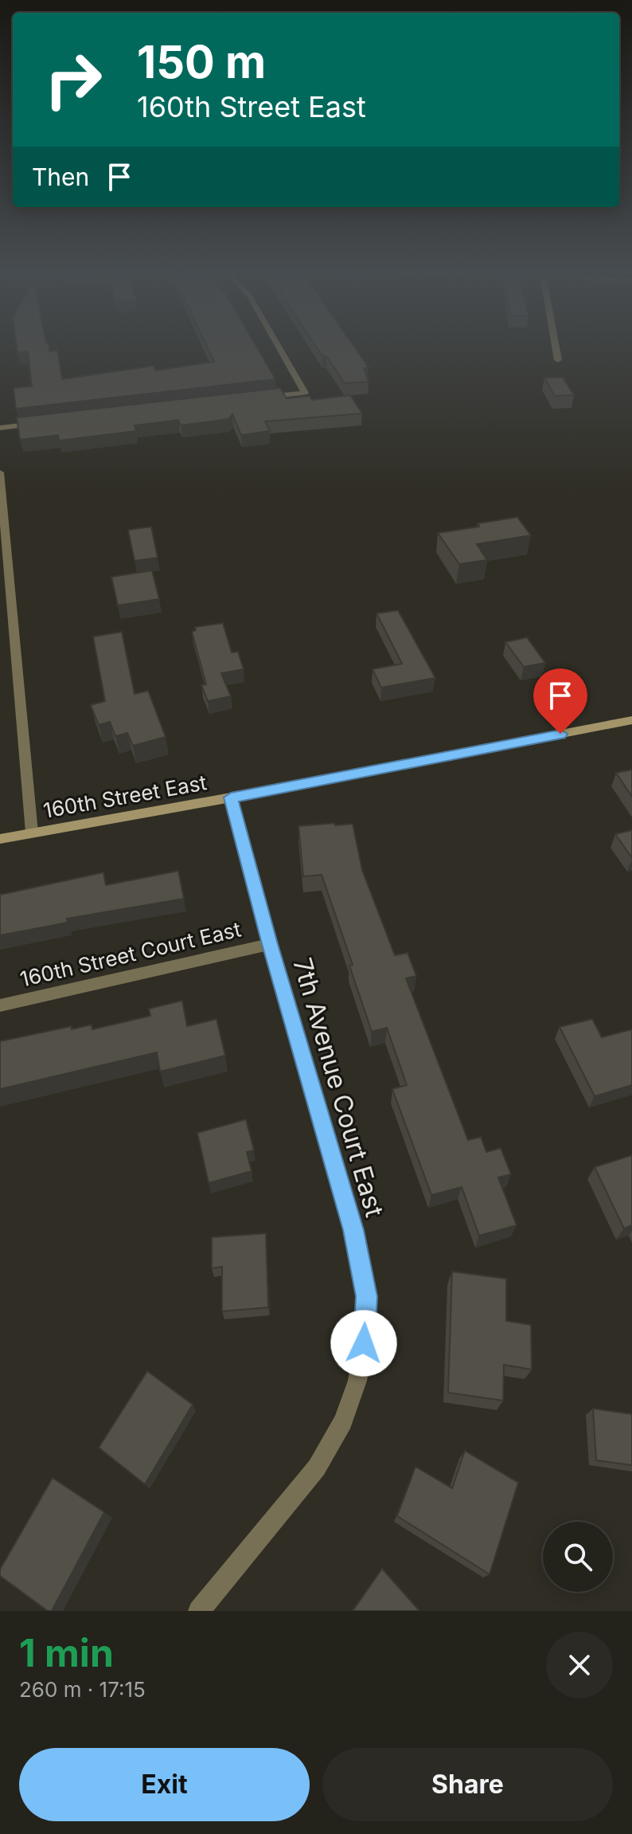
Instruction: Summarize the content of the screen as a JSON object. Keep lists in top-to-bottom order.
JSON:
{
  "streets": {
    "street": ["160th Street East", "160th Street Court East", "7th Avenue Court East"]
  },
  "crossings": [
    ["160th Street East", "7th Avenue Court East"],
    ["160th Street Court East", "7th Avenue Court East"]
  ],
  "page": {
    "turn": ["150 m", "160th Street East"],
    "then": "Then",
    "heading": ["1 min", "260 m · 17:15"],
    "buttons": ["Exit", "Share"]
  }
}
